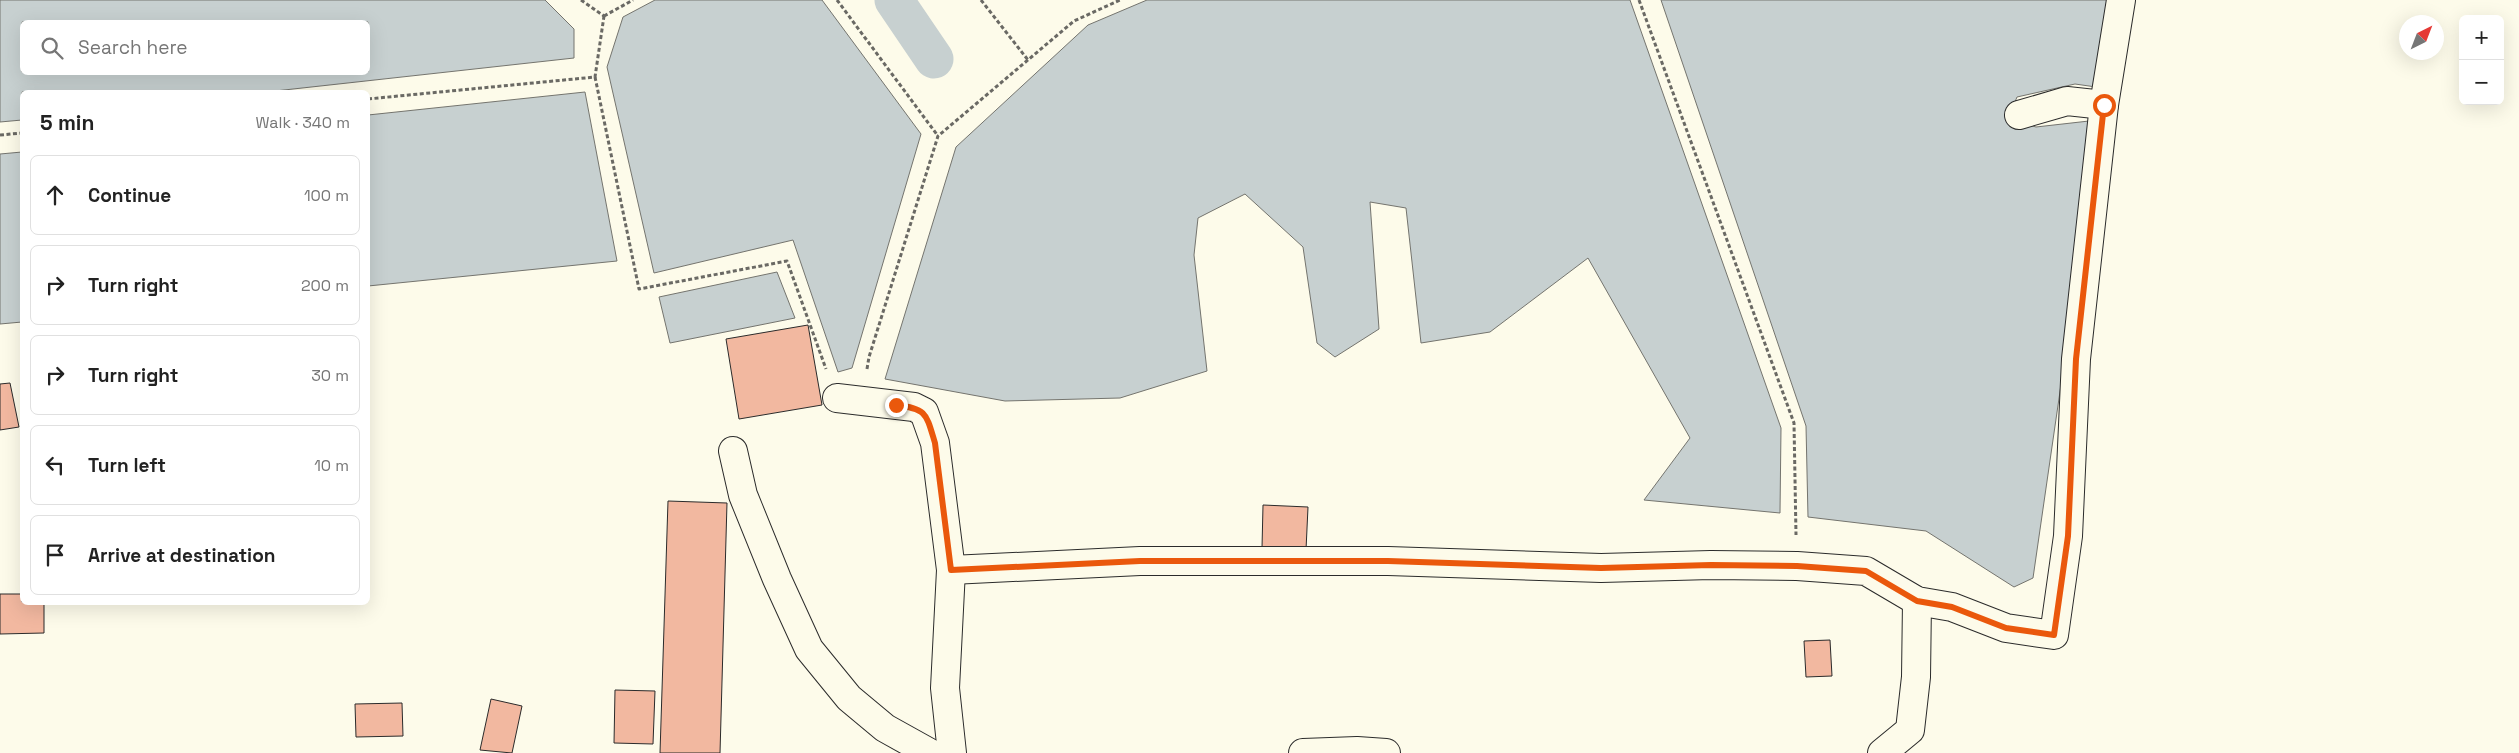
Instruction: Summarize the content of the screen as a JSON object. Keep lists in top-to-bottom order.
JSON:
{
  "north": "top right",
  "page": {
    "map_buttons": ["+", "−"],
    "search": "Search here",
    "heading": ["5 min", "Walk · 340 m"],
    "list": [
      ["Continue", "100 m"],
      ["Turn right", "200 m"],
      ["Turn right", "30 m"],
      ["Turn left", "10 m"],
      "Arrive at destination"
    ]
  }
}
